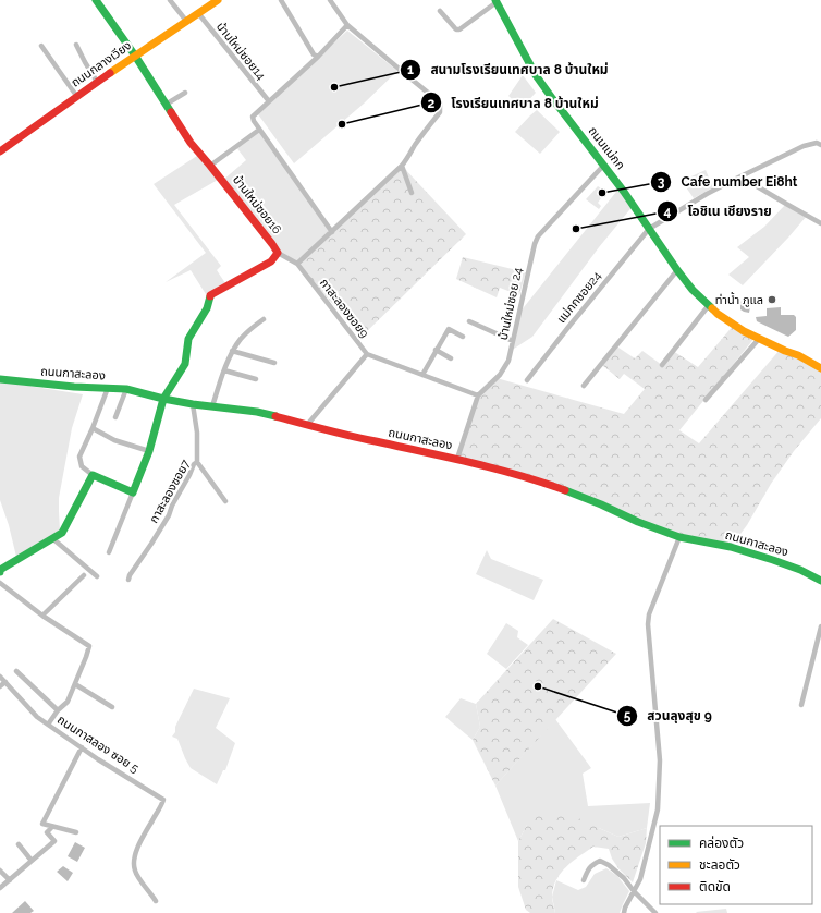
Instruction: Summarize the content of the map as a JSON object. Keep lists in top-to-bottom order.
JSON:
{
  "streets": {
    "street": [
      "บ้านใหม่ซอย14",
      "ถนนกลางเวียง",
      "ถนนแม่กก",
      "บ้านใหม่ซอย16",
      "แม่กกซอย24",
      "บ้านใหม่ซอย 24",
      "กาสะลองซอย9",
      "ถนนกาสะลอง",
      "กาสะลองซอย7",
      "ถนนกาสลอง ซอย 5"
    ]
  },
  "crossings": [
    ["บ้านใหม่ซอย14", "ถนนกลางเวียง"],
    ["ถนนกลางเวียง", "บ้านใหม่ซอย16"],
    ["ถนนแม่กก", "แม่กกซอย24"],
    ["ถนนแม่กก", "บ้านใหม่ซอย 24"],
    ["บ้านใหม่ซอย16", "ถนนกาสะลอง"],
    ["บ้านใหม่ซอย 24", "ถนนกาสะลอง"],
    ["กาสะลองซอย9", "ถนนกาสะลอง"],
    ["ถนนกาสะลอง", "กาสะลองซอย7"]
  ],
  "places": [
    "สนามโรงเรียนเทศบาล 8 บ้านใหม่",
    "โรงเรียนเทศบาล 8 บ้านใหม่",
    "Cafe number Ei8ht",
    "โอชิเน เชียงราย",
    "ท่าน้ำ ภูแล",
    "สวนลุงสุข 9"
  ],
  "legend": ["คล่องตัว", "ชะลอตัว", "ติดขัด"]
}
